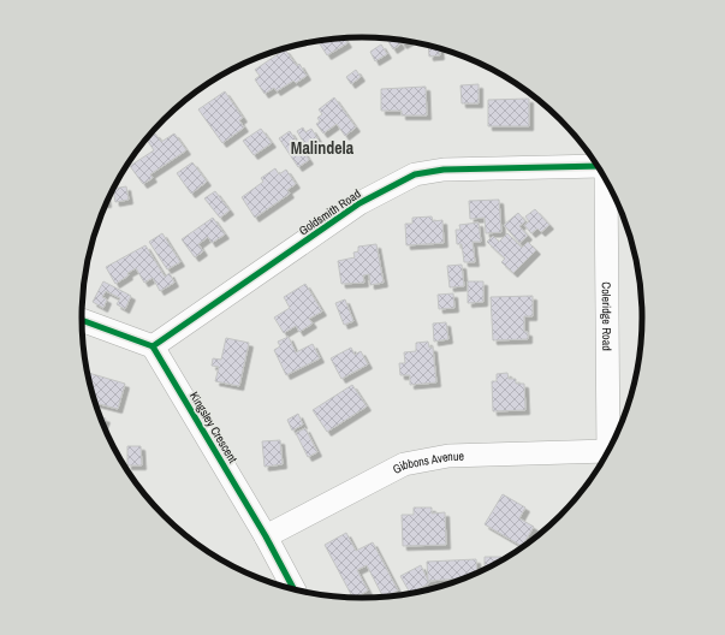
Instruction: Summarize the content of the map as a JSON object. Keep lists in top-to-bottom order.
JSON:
{
  "streets": {
    "street": [
      "Goldsmith Road",
      "Coleridge Road",
      "Kingsley Crescent",
      "Gibbons Avenue"
    ]
  },
  "crossings": [
    ["Goldsmith Road", "Kingsley Crescent"],
    ["Kingsley Crescent", "Gibbons Avenue"]
  ],
  "districts": ["Malindela"]
}
